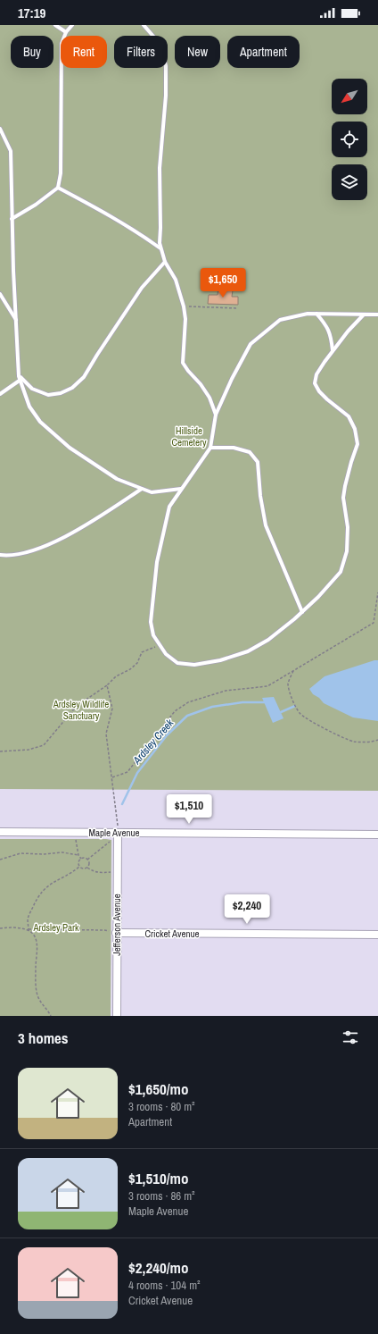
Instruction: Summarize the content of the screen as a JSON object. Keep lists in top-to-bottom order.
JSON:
{
  "streets": {
    "street": ["Maple Avenue", "Jefferson Avenue", "Cricket Avenue"]
  },
  "crossings": [
    ["Maple Avenue", "Jefferson Avenue"],
    ["Jefferson Avenue", "Cricket Avenue"]
  ],
  "water": ["Ardsley Creek"],
  "parks": ["Hillside Cemetery", "Ardsley Wildlife Sanctuary", "Ardsley Park"],
  "north": "bottom left",
  "page": {
    "status": "17:19",
    "chip": [
      "Buy",
      "Rent",
      "Filters",
      "New",
      "Apartment"
    ],
    "price": ["$1,650", "$1,510", "$2,240"],
    "heading": "3 homes",
    "list": [
      {
        "name": "$1,650/mo",
        "note": "3 rooms · 80 m² · Apartment"
      },
      {
        "name": "$1,510/mo",
        "note": "3 rooms · 86 m² · Maple Avenue"
      },
      {
        "name": "$2,240/mo",
        "note": "4 rooms · 104 m² · Cricket Avenue"
      }
    ]
  }
}
